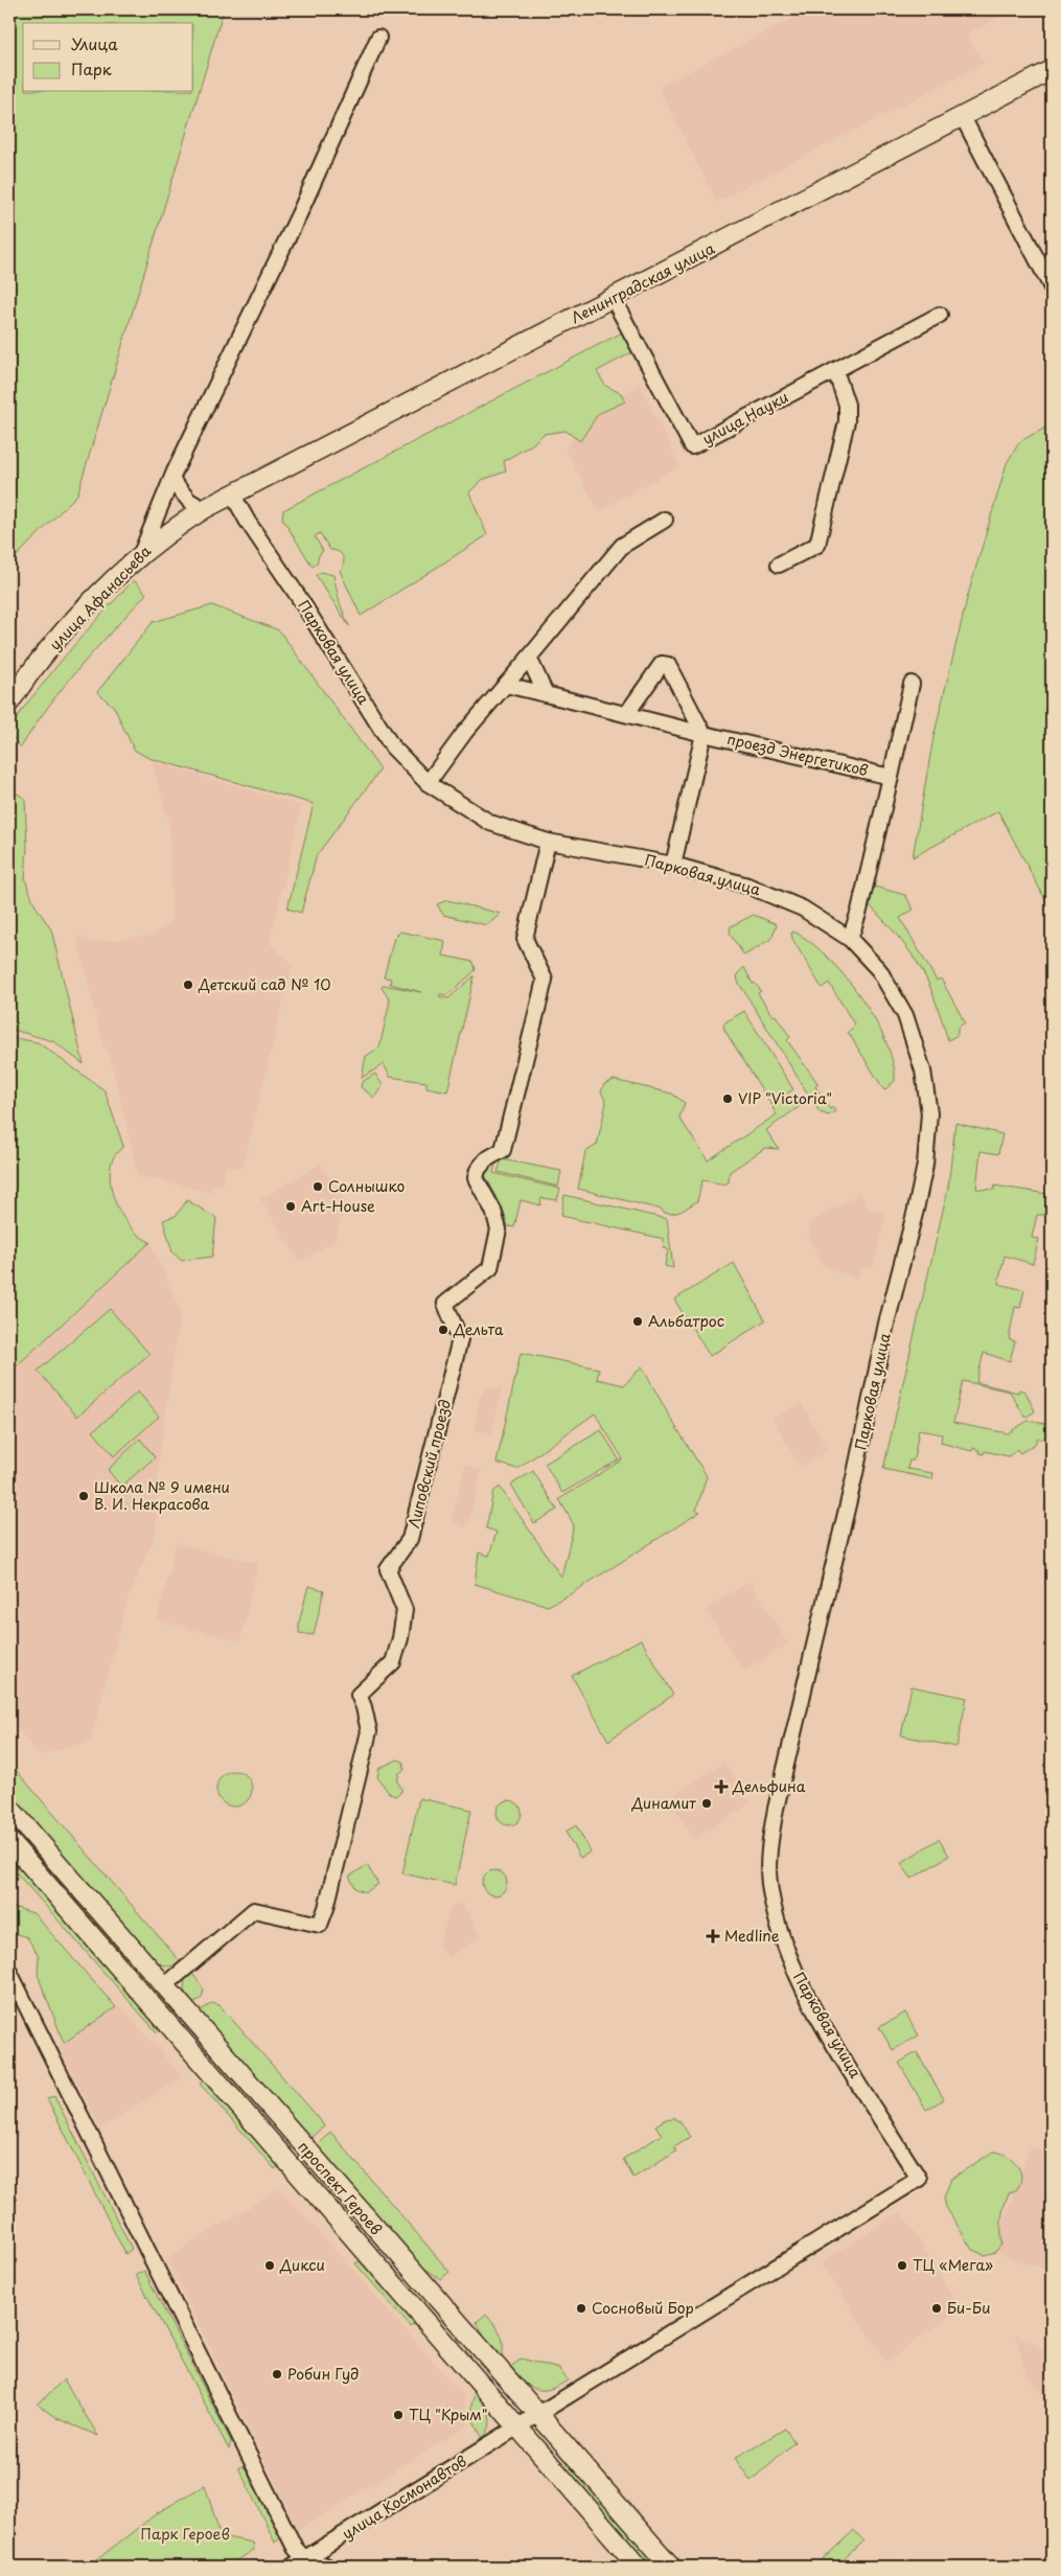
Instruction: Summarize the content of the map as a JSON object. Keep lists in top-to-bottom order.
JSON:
{
  "streets": {
    "main road": ["Ленинградская улица", "улица Афанасьева", "проспект Героев"],
    "street": [
      "улица Науки",
      "Парковая улица",
      "проезд Энергетиков",
      "Липовский проезд",
      "улица Космонавтов"
    ]
  },
  "crossings": [
    ["Ленинградская улица", "улица Науки"],
    ["Ленинградская улица", "улица Афанасьева"],
    ["Ленинградская улица", "Парковая улица"],
    ["улица Афанасьева", "Парковая улица"],
    ["Парковая улица", "Липовский проезд"],
    ["Парковая улица", "проспект Героев"],
    ["Парковая улица", "улица Космонавтов"],
    ["Липовский проезд", "проспект Героев"],
    ["проспект Героев", "улица Космонавтов"]
  ],
  "parks": ["Парк Героев"],
  "places": {
    "other": [
      "Детский сад № 10",
      "VIP \"Victoria\"",
      "Солнышко",
      "Art-House",
      "Альбатрос",
      "Дельта",
      "Школа № 9 имени В. И. Некрасова",
      "Динамит",
      "Дикси",
      "ТЦ «Мега»",
      "Сосновый Бор",
      "Би-Би",
      "Робин Гуд",
      "ТЦ \"Крым\""
    ],
    "health": ["Дельфина", "Medline"]
  },
  "legend": ["Улица", "Парк"]
}
